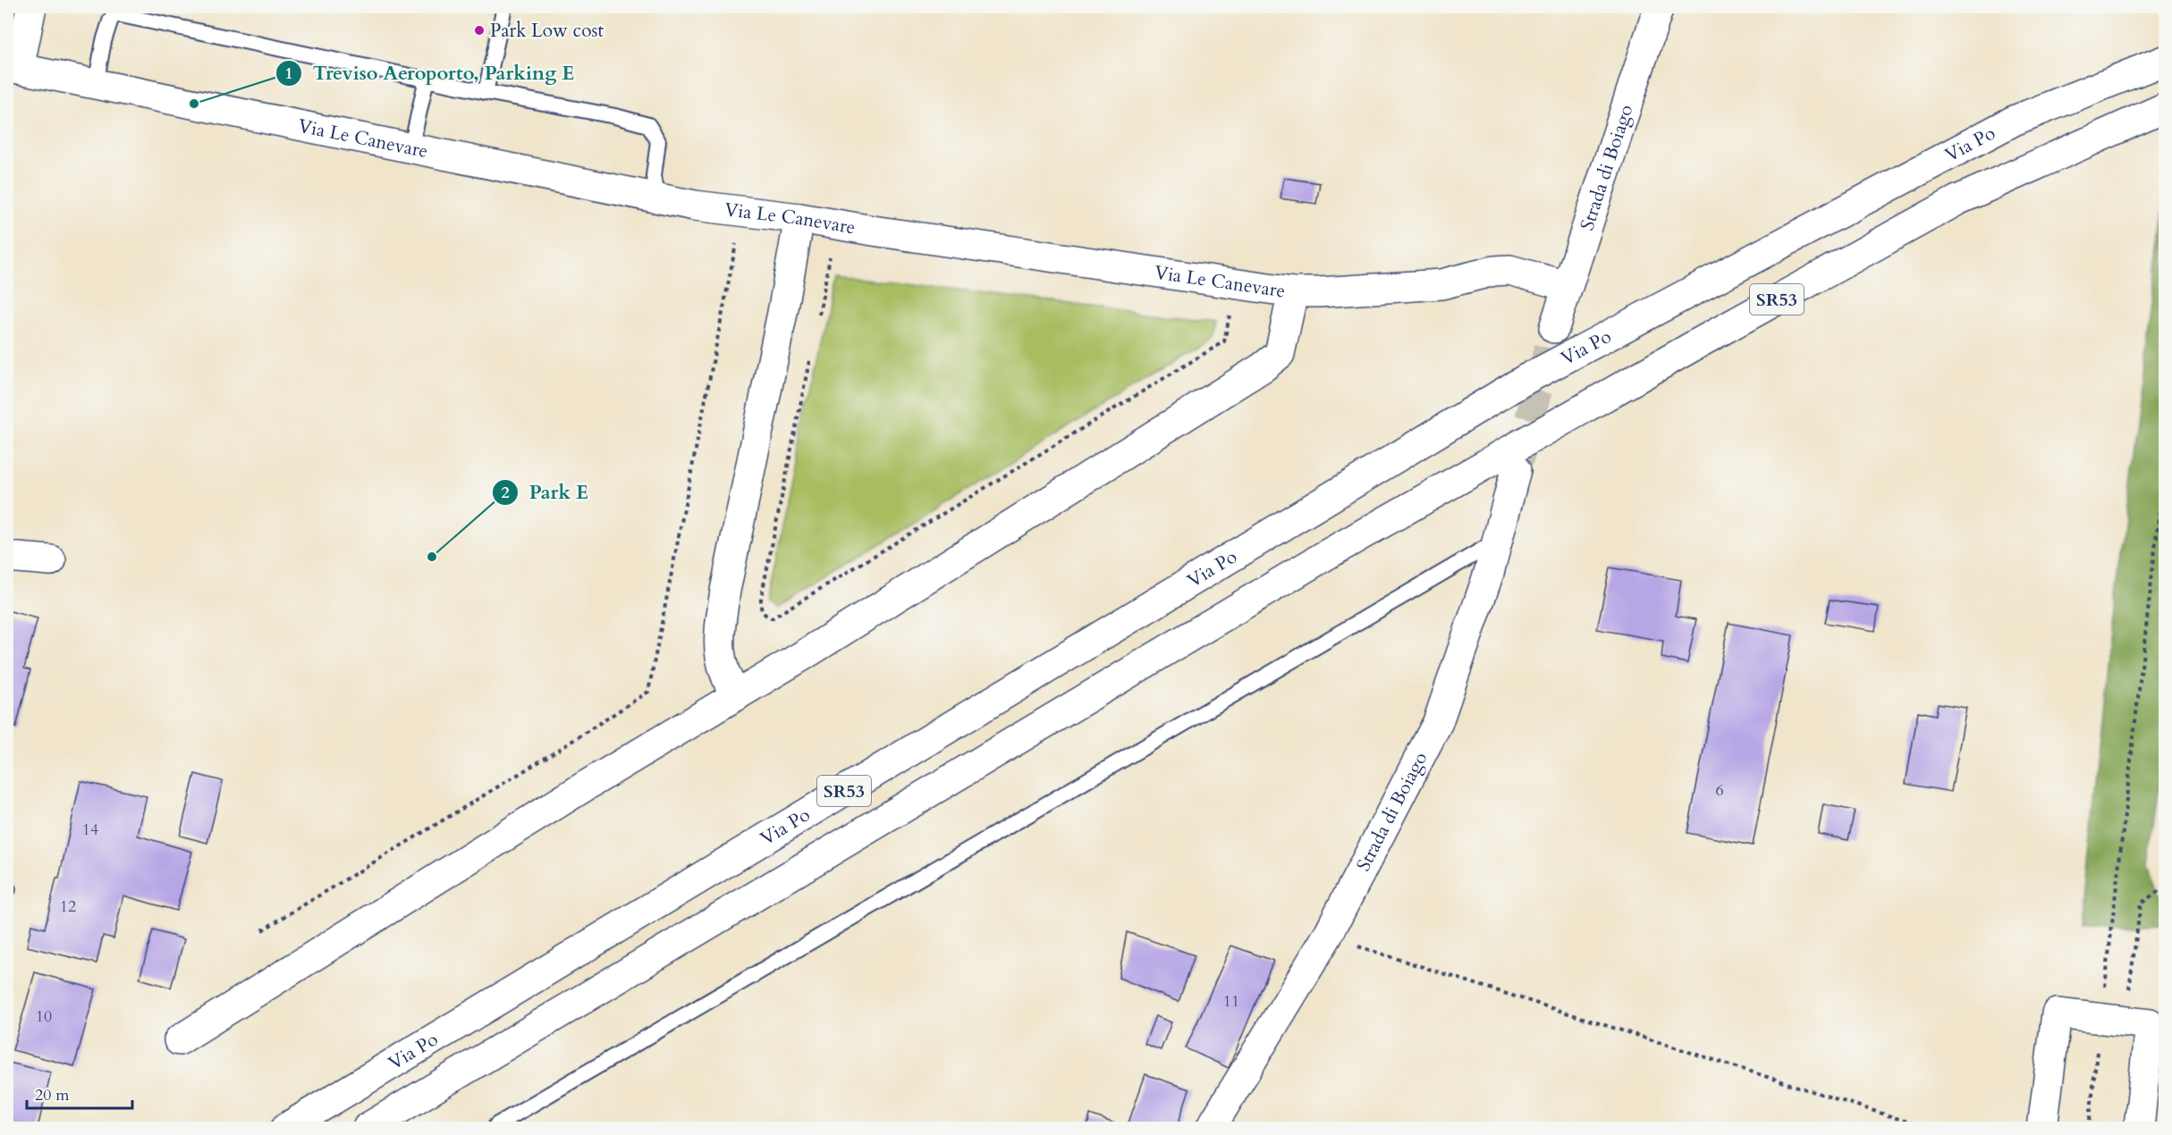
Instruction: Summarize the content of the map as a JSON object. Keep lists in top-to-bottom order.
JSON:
{
  "streets": {
    "main road": [
      "Via Le Canevare",
      "Via Po",
      "Strada di Boiago",
      "SR53"
    ]
  },
  "crossings": [
    ["Via Le Canevare", "Strada di Boiago"]
  ],
  "places": ["Park Low cost", "Treviso Aeroporto, Parking E", "Park E"],
  "house_numbers": [
    "6",
    "14",
    "12",
    "11",
    "10"
  ],
  "scale_bar": "20 m"
}
